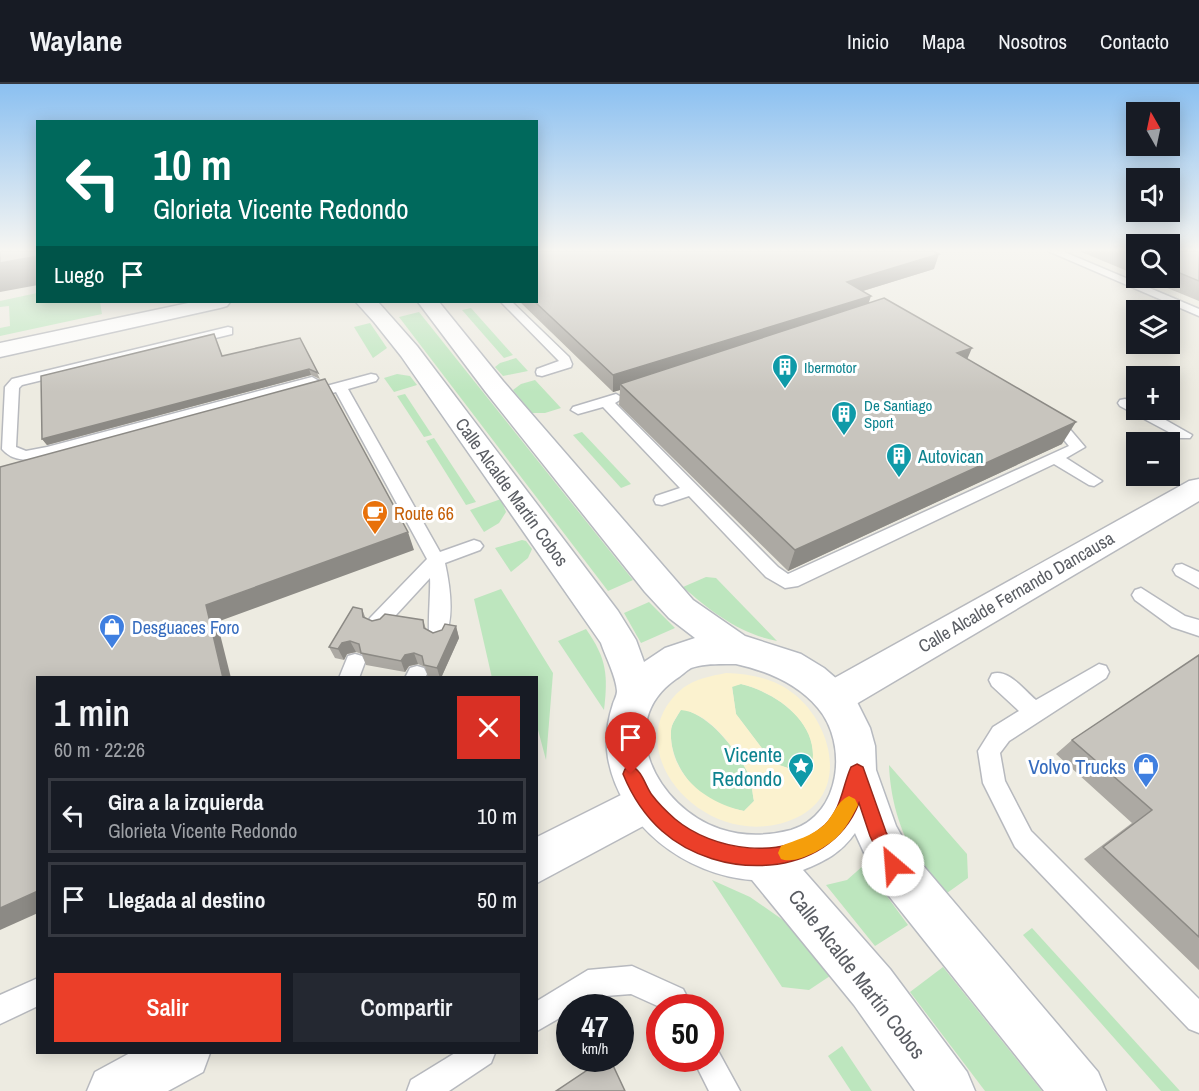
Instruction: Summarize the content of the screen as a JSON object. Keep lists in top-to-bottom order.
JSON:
{
  "streets": {
    "main road": ["Calle Alcalde Martín Cobos", "Calle Alcalde Fernando Dancausa"]
  },
  "places": {
    "building": ["Ibermotor", "De Santiago Sport", "Autovican"],
    "cafe": ["Route 66"],
    "shop": ["Desguaces Foro", "Volvo Trucks"],
    "place": ["Vicente Redondo"]
  },
  "north": "top",
  "page": {
    "header": "Waylane",
    "nav": [
      "Inicio",
      "Mapa",
      "Nosotros",
      "Contacto"
    ],
    "map_buttons": ["+", "−"],
    "turn": ["10 m", "Glorieta Vicente Redondo"],
    "then": "Luego",
    "heading": ["1 min", "60 m · 22:26"],
    "list": [
      {
        "name": "Gira a la izquierda",
        "note": "Glorieta Vicente Redondo",
        "value": "10 m"
      },
      {
        "name": "Llegada al destino",
        "value": "50 m"
      }
    ],
    "buttons": ["Salir", "Compartir"],
    "speed": "47 km/h",
    "limit": "50"
  }
}
